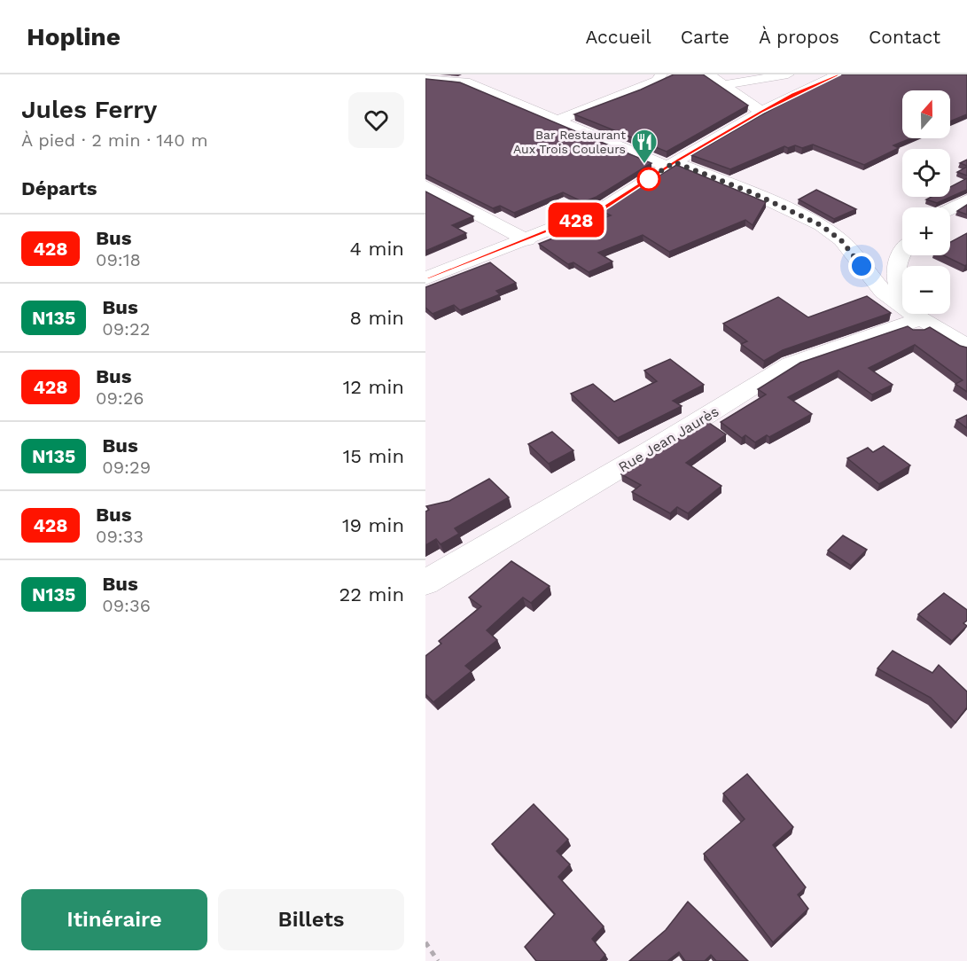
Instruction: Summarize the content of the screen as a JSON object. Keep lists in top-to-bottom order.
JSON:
{
  "streets": {
    "street": ["Rue Jean Jaurès"]
  },
  "places": {
    "restaurant": ["Bar Restaurant Aux Trois Couleurs"]
  },
  "lines": ["bus line 428"],
  "north": "top",
  "page": {
    "header": "Hopline",
    "nav": [
      "Accueil",
      "Carte",
      "À propos",
      "Contact"
    ],
    "heading": [
      ["Jules Ferry", "À pied · 2 min · 140 m"],
      "Départs"
    ],
    "on_map": "428",
    "map_buttons": ["+", "−"],
    "list": [
      {
        "mark": "428",
        "name": "Bus",
        "note": "09:18",
        "value": "4 min"
      },
      {
        "mark": "N135",
        "name": "Bus",
        "note": "09:22",
        "value": "8 min"
      },
      {
        "mark": "428",
        "name": "Bus",
        "note": "09:26",
        "value": "12 min"
      },
      {
        "mark": "N135",
        "name": "Bus",
        "note": "09:29",
        "value": "15 min"
      },
      {
        "mark": "428",
        "name": "Bus",
        "note": "09:33",
        "value": "19 min"
      },
      {
        "mark": "N135",
        "name": "Bus",
        "note": "09:36",
        "value": "22 min"
      }
    ],
    "buttons": ["Itinéraire", "Billets"]
  }
}
